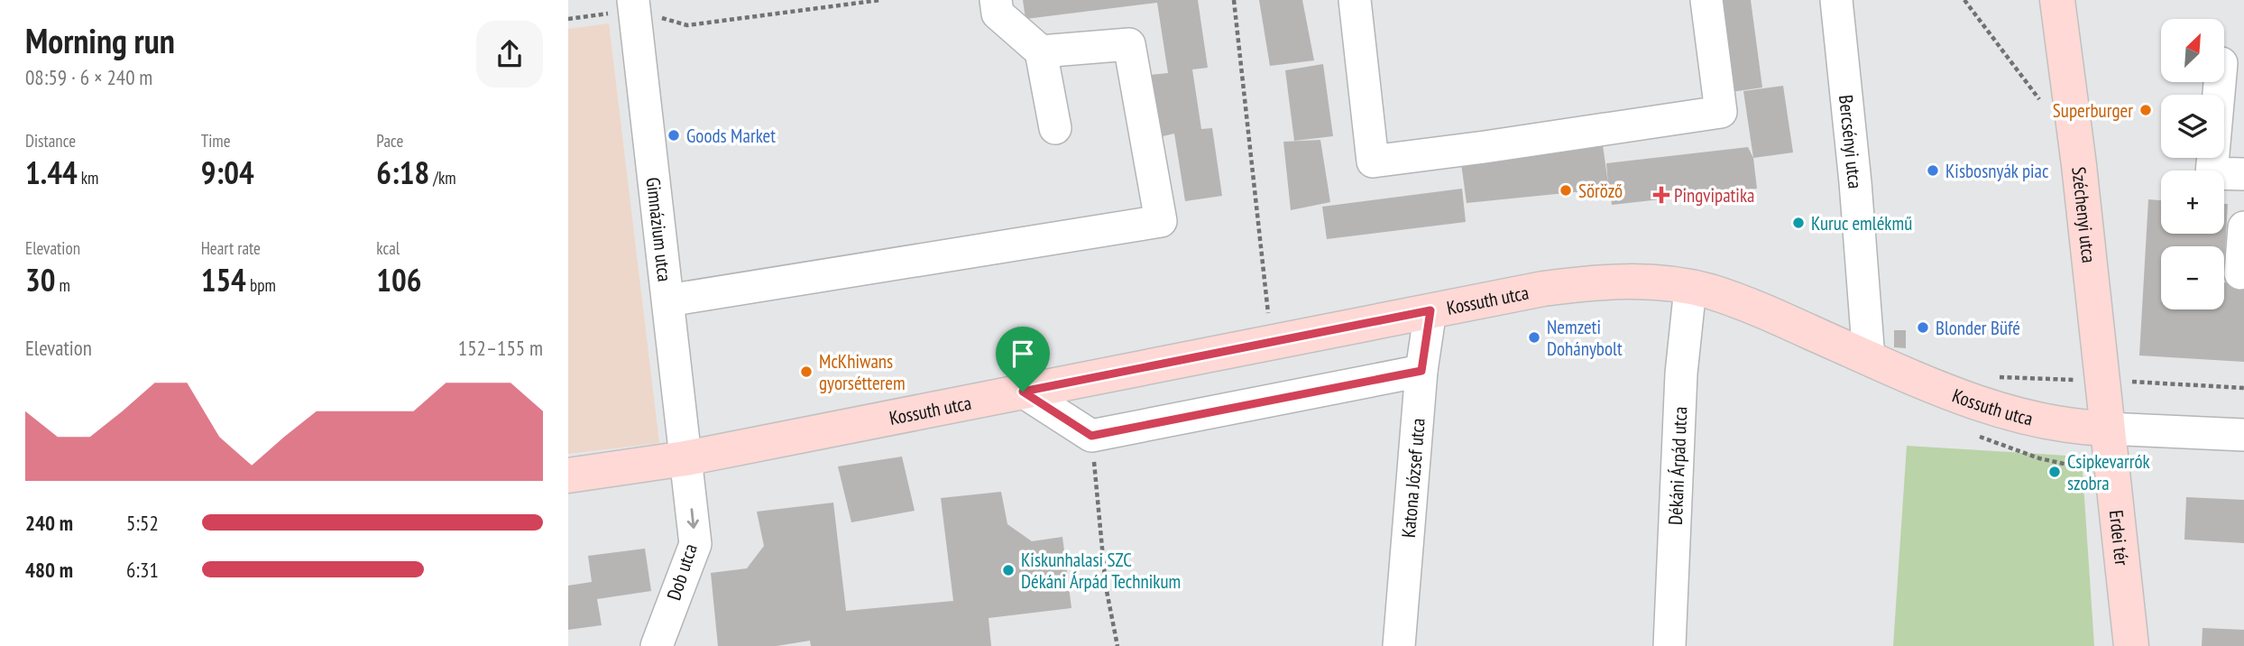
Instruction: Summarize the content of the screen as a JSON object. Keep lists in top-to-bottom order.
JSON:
{
  "streets": {
    "main road": ["Széchenyi utca", "Kossuth utca", "Erdei tér"],
    "street": [
      "Bercsényi utca",
      "Gimnázium utca",
      "Dékáni Árpád utca",
      "Katona József utca",
      "Dob utca"
    ]
  },
  "crossings": [
    ["Bercsényi utca", "Kossuth utca"],
    ["Széchenyi utca", "Kossuth utca"],
    ["Széchenyi utca", "Erdei tér"],
    ["Gimnázium utca", "Kossuth utca"],
    ["Gimnázium utca", "Dob utca"],
    ["Kossuth utca", "Dékáni Árpád utca"],
    ["Kossuth utca", "Katona József utca"],
    ["Kossuth utca", "Erdei tér"],
    ["Kossuth utca", "Dob utca"]
  ],
  "one_way": ["Dob utca"],
  "places": {
    "other": [
      "Superburger",
      "Goods Market",
      "Kisbosnyák piac",
      "Söröző",
      "Kuruc emlékmű",
      "Blonder Büfé",
      "Nemzeti Dohánybolt",
      "McKhiwans gyorsétterem",
      "Csipkevarrók szobra",
      "Kiskunhalasi SZC Dékáni Árpád Technikum"
    ],
    "health": ["Pingvipatika"]
  },
  "north": "top right",
  "page": {
    "heading": ["Morning run", "08:59 · 6 × 240 m"],
    "map_buttons": ["+", "−"],
    "stats": [
      ["Distance", "1.44 km"],
      ["Time", "9:04"],
      ["Pace", "6:18 /km"],
      ["Elevation", "30 m"],
      ["Heart rate", "154 bpm"],
      ["kcal", "106"]
    ],
    "chart": ["Elevation", "152–155 m"],
    "list": [
      {
        "name": "240 m",
        "note": "5:52"
      },
      {
        "name": "480 m",
        "note": "6:31"
      }
    ]
  }
}
